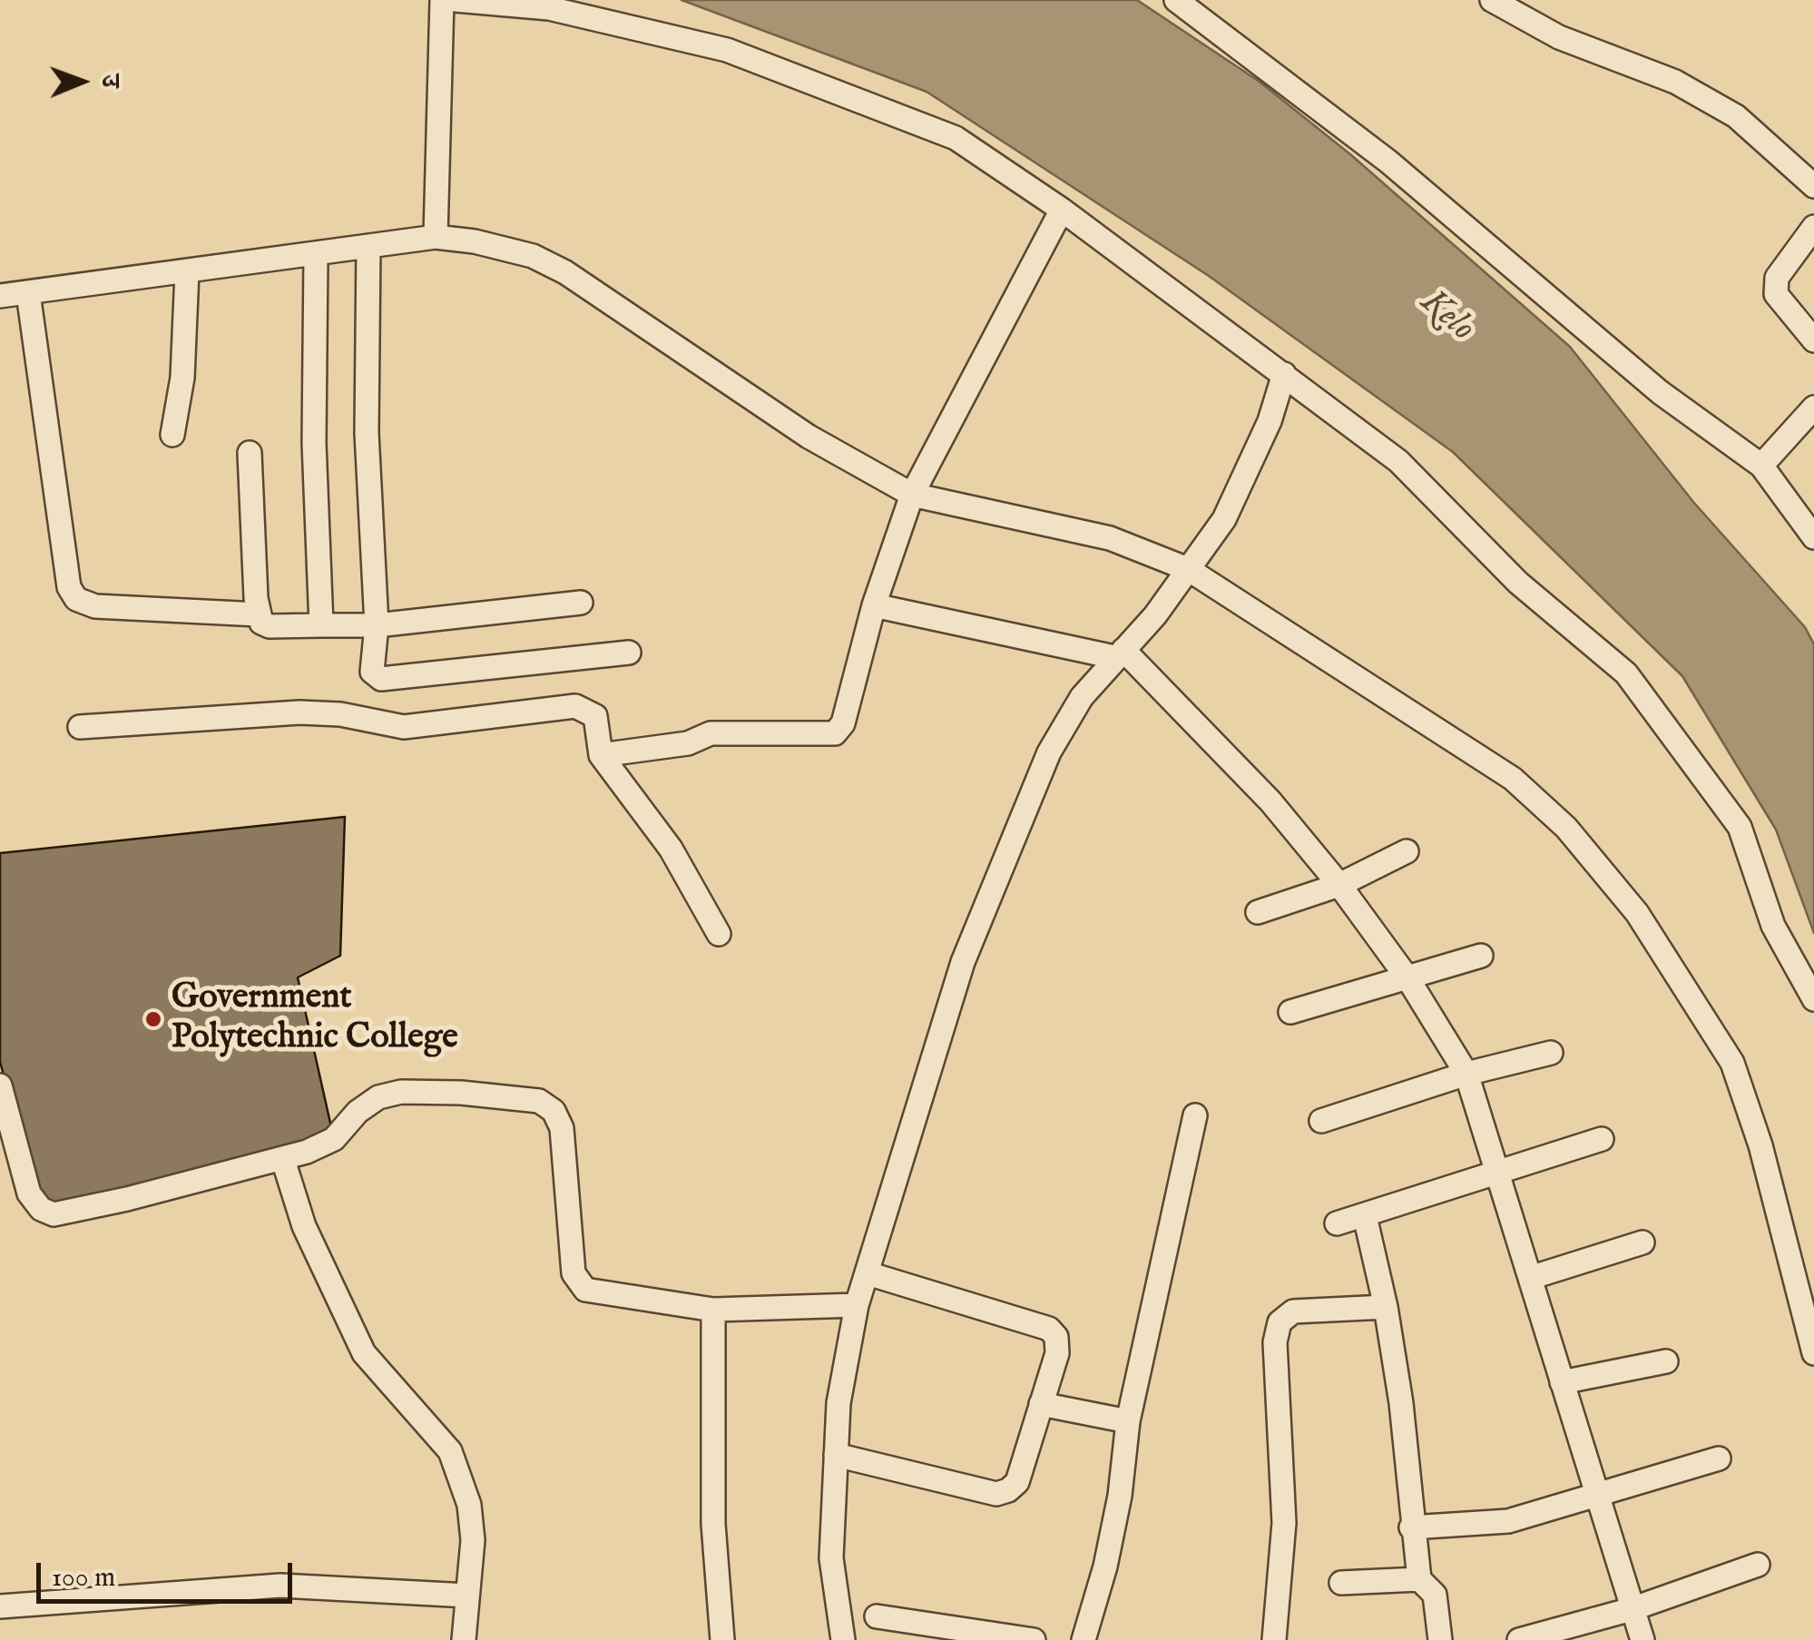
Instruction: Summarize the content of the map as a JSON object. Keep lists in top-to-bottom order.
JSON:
{
  "water": ["Kelo"],
  "places": ["Government Polytechnic College"],
  "scale_bar": "100 m",
  "north": "right"
}
